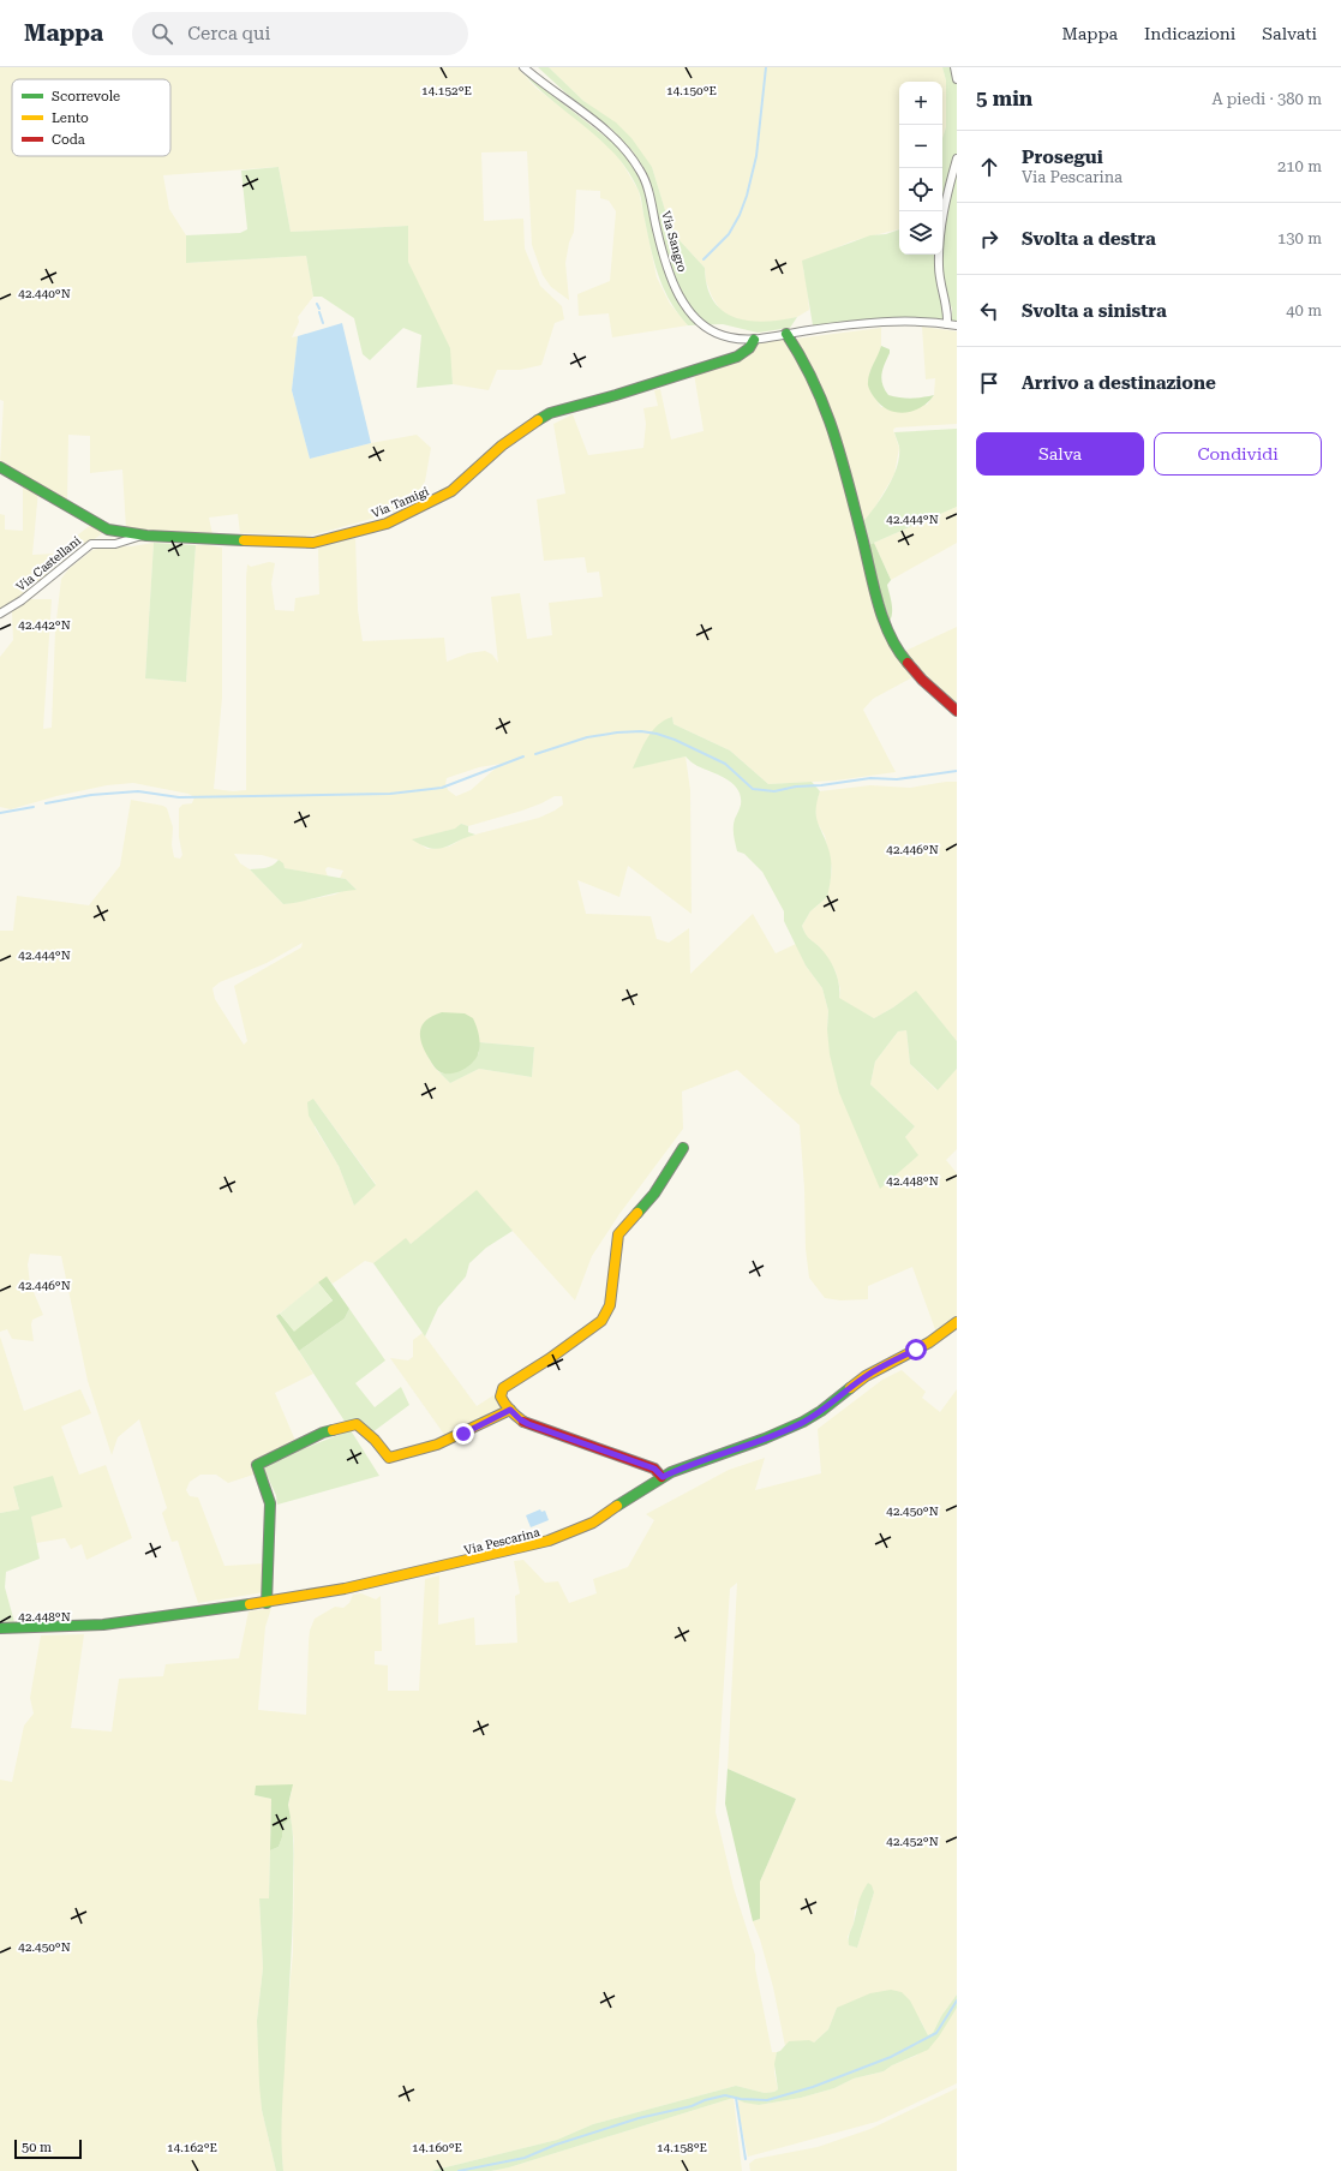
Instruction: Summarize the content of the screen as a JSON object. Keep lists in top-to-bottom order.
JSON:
{
  "streets": {
    "street": [
      "Via Sangro",
      "Via Tamigi",
      "Via Castellani",
      "Via Pescarina"
    ]
  },
  "crossings": [
    ["Via Sangro", "Via Tamigi"],
    ["Via Tamigi", "Via Castellani"]
  ],
  "legend": ["Scorrevole", "Lento", "Coda"],
  "scale_bar": "50 m",
  "page": {
    "header": "Mappa",
    "search": "Cerca qui",
    "nav": ["Mappa", "Indicazioni", "Salvati"],
    "heading": ["5 min", "A piedi · 380 m"],
    "map_buttons": ["+", "−"],
    "list": [
      ["Prosegui", "Via Pescarina", "210 m"],
      ["Svolta a destra", "130 m"],
      ["Svolta a sinistra", "40 m"],
      "Arrivo a destinazione"
    ],
    "buttons": ["Salva", "Condividi"],
    "scale": "50 m"
  },
  "coordinates": [
    "14.152°E",
    "14.150°E",
    "42.440°N",
    "42.444°N",
    "42.442°N",
    "42.446°N",
    "42.448°N",
    "42.450°N",
    "42.452°N",
    "14.162°E",
    "14.160°E",
    "14.158°E"
  ]
}
